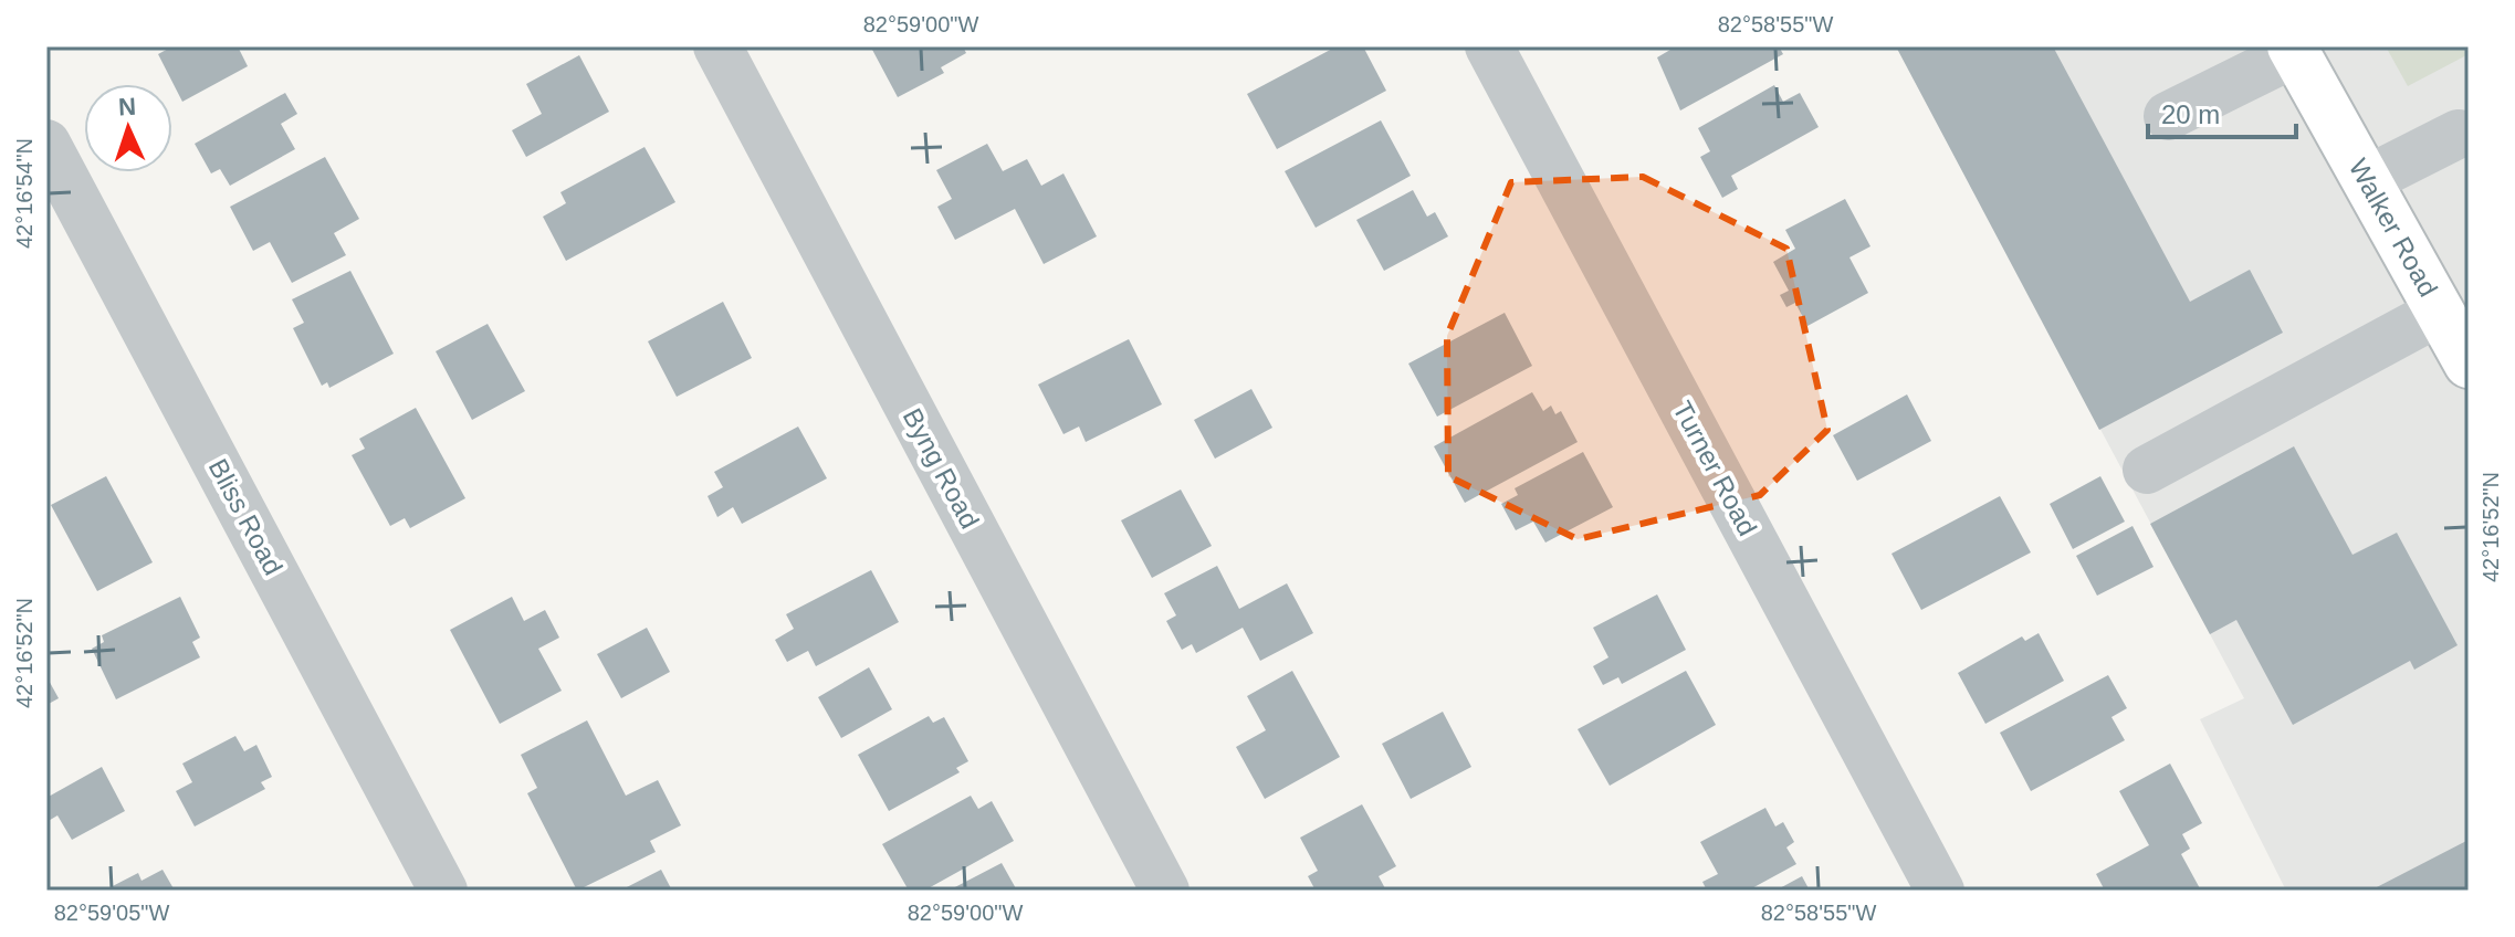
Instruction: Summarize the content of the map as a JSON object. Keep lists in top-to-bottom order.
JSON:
{
  "streets": {
    "main road": ["Walker Road"],
    "street": ["Byng Road", "Turner Road", "Bliss Road"]
  },
  "scale_bar": "20 m",
  "north": "top",
  "coordinates": [
    "82°59'00\"W",
    "82°58'55\"W",
    "42°16'54\"N",
    "42°16'52\"N",
    "82°59'05\"W"
  ]
}
